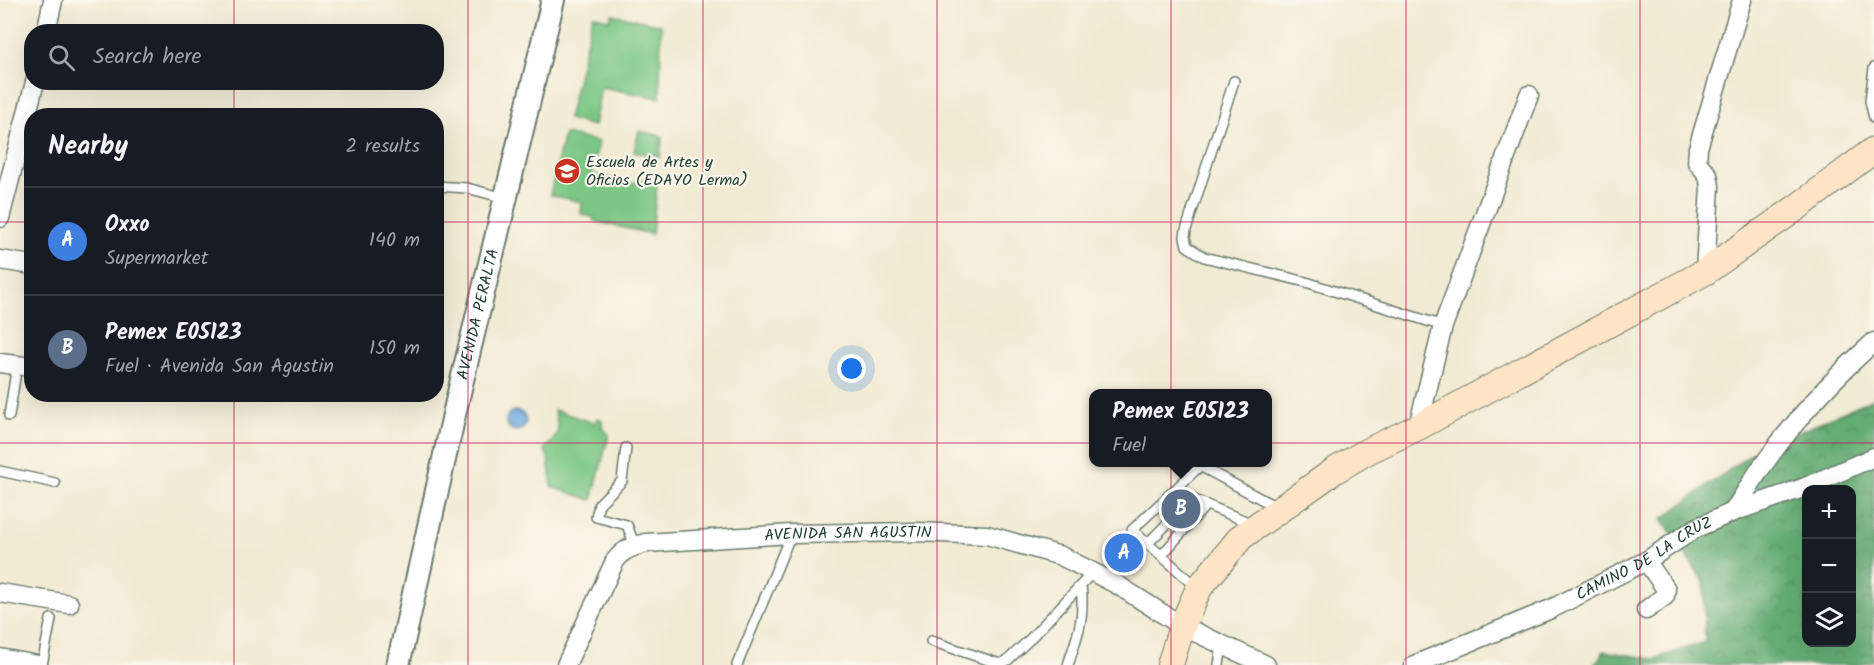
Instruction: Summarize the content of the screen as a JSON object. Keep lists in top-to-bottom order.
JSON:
{
  "streets": {
    "street": ["AVENIDA PERALTA", "AVENIDA SAN AGUSTIN", "CAMINO DE LA CRUZ"]
  },
  "places": {
    "school or university": ["Escuela de Artes y Oficios (EDAYO Lerma)"]
  },
  "page": {
    "search": "Search here",
    "heading": ["Nearby", "2 results"],
    "list": [
      {
        "mark": "A",
        "name": "Oxxo",
        "note": "Supermarket",
        "value": "140 m"
      },
      {
        "mark": "B",
        "name": "Pemex E05123",
        "note": "Fuel · Avenida San Agustin",
        "value": "150 m"
      }
    ],
    "popup": ["Pemex E05123", "Fuel"],
    "map_buttons": ["+", "−"],
    "pins": ["B", "A"]
  }
}
